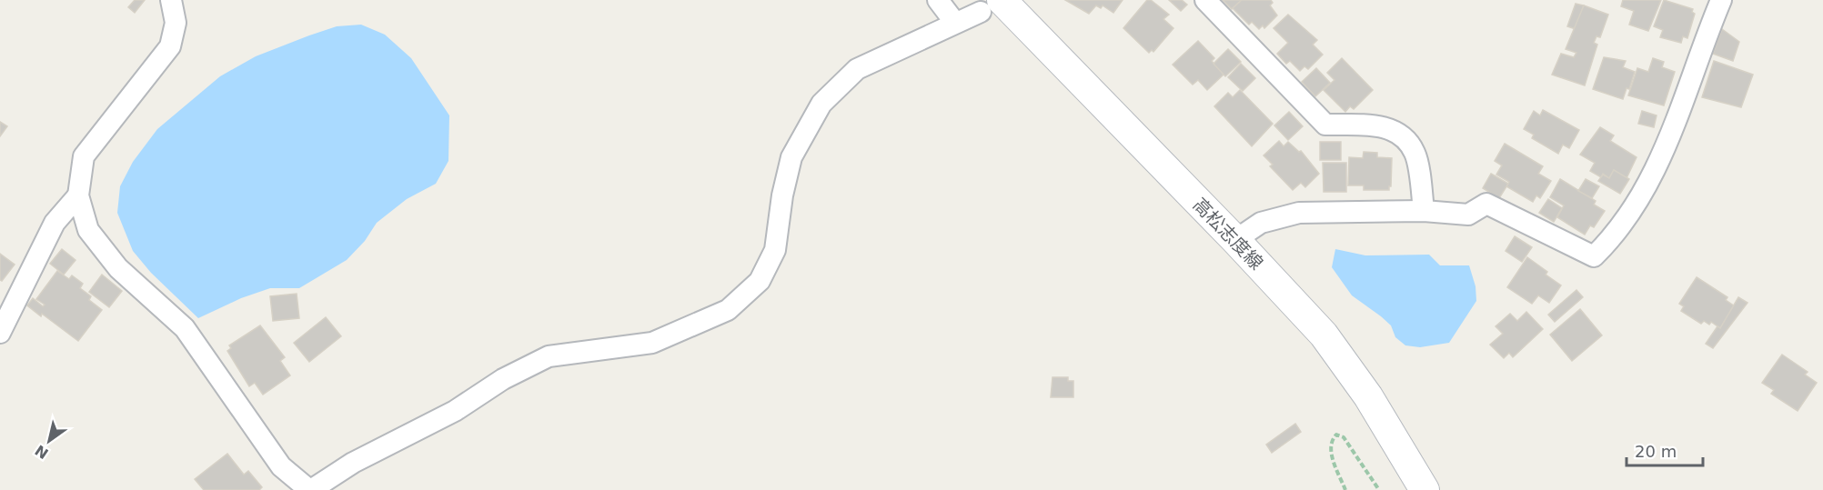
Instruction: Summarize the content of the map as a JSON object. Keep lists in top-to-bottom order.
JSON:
{
  "streets": {
    "main road": ["高松志度線"]
  },
  "scale_bar": "20 m",
  "north": "bottom left"
}
